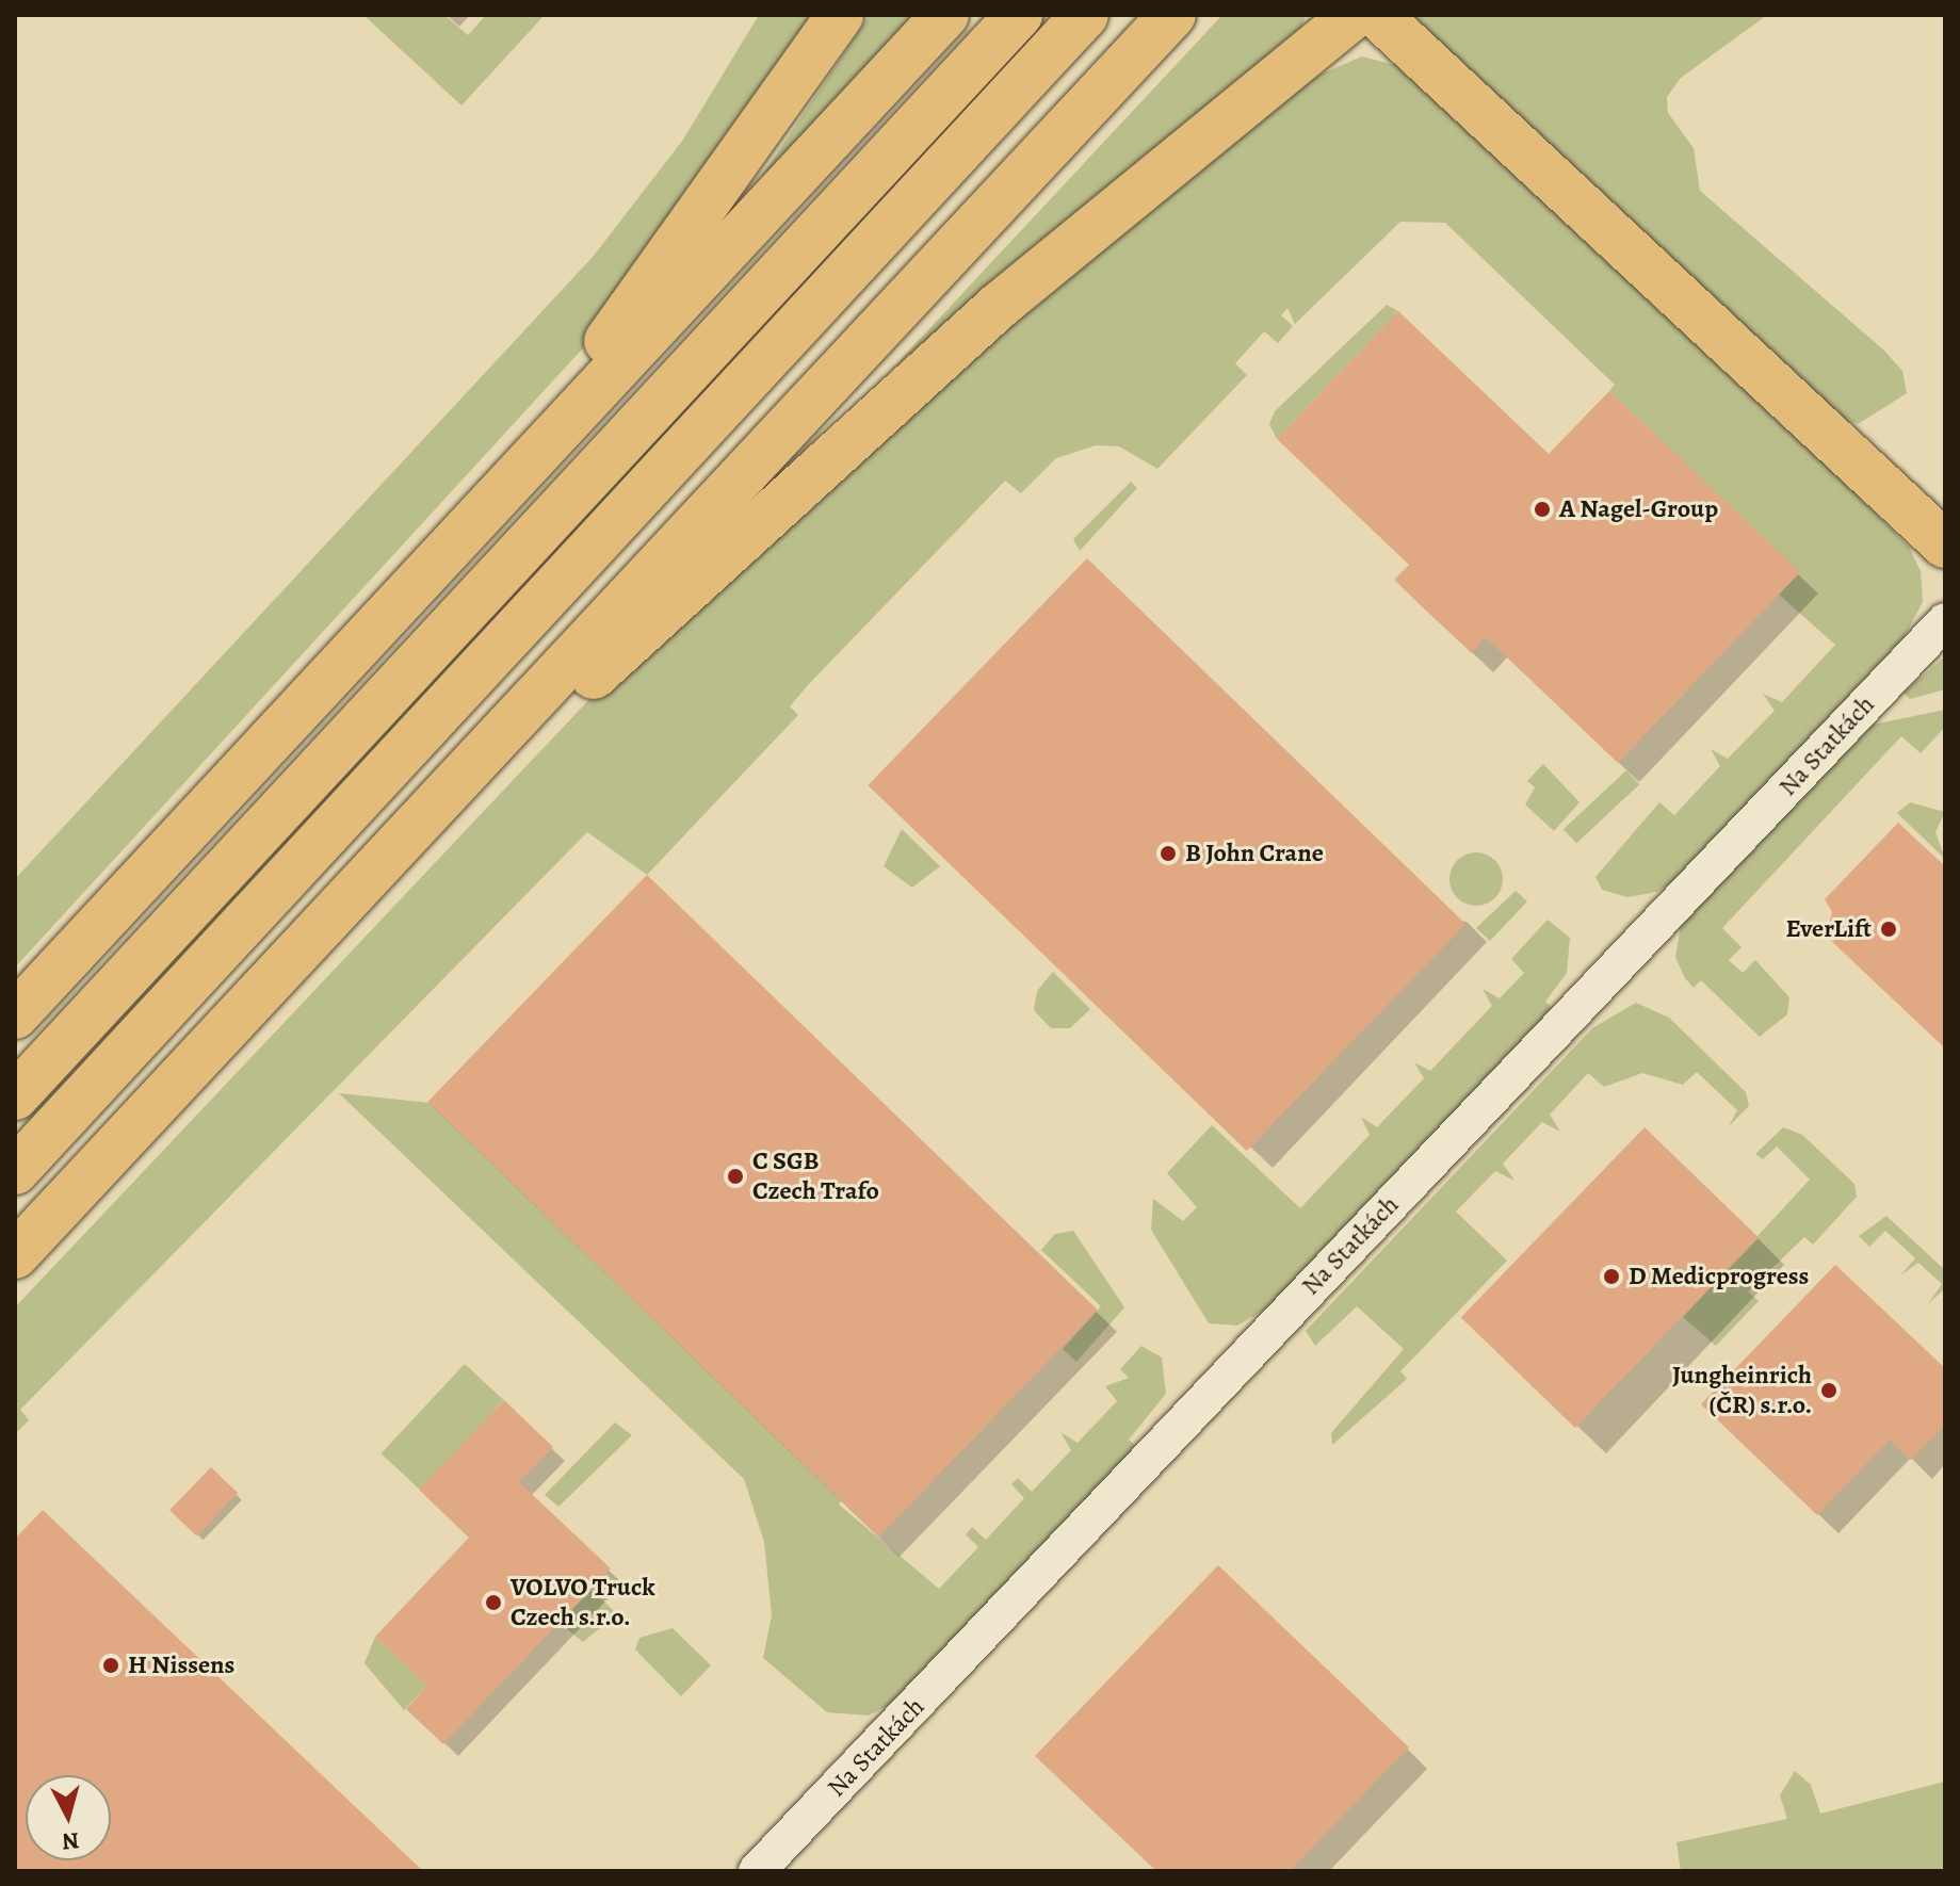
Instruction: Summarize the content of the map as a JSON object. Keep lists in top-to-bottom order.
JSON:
{
  "streets": {
    "street": ["Na Statkách"]
  },
  "places": [
    "A Nagel-Group",
    "B John Crane",
    "EverLift",
    "C SGB Czech Trafo",
    "D Medicprogress",
    "Jungheinrich (ČR) s.r.o.",
    "VOLVO Truck Czech s.r.o.",
    "H Nissens"
  ],
  "north": "bottom"
}
